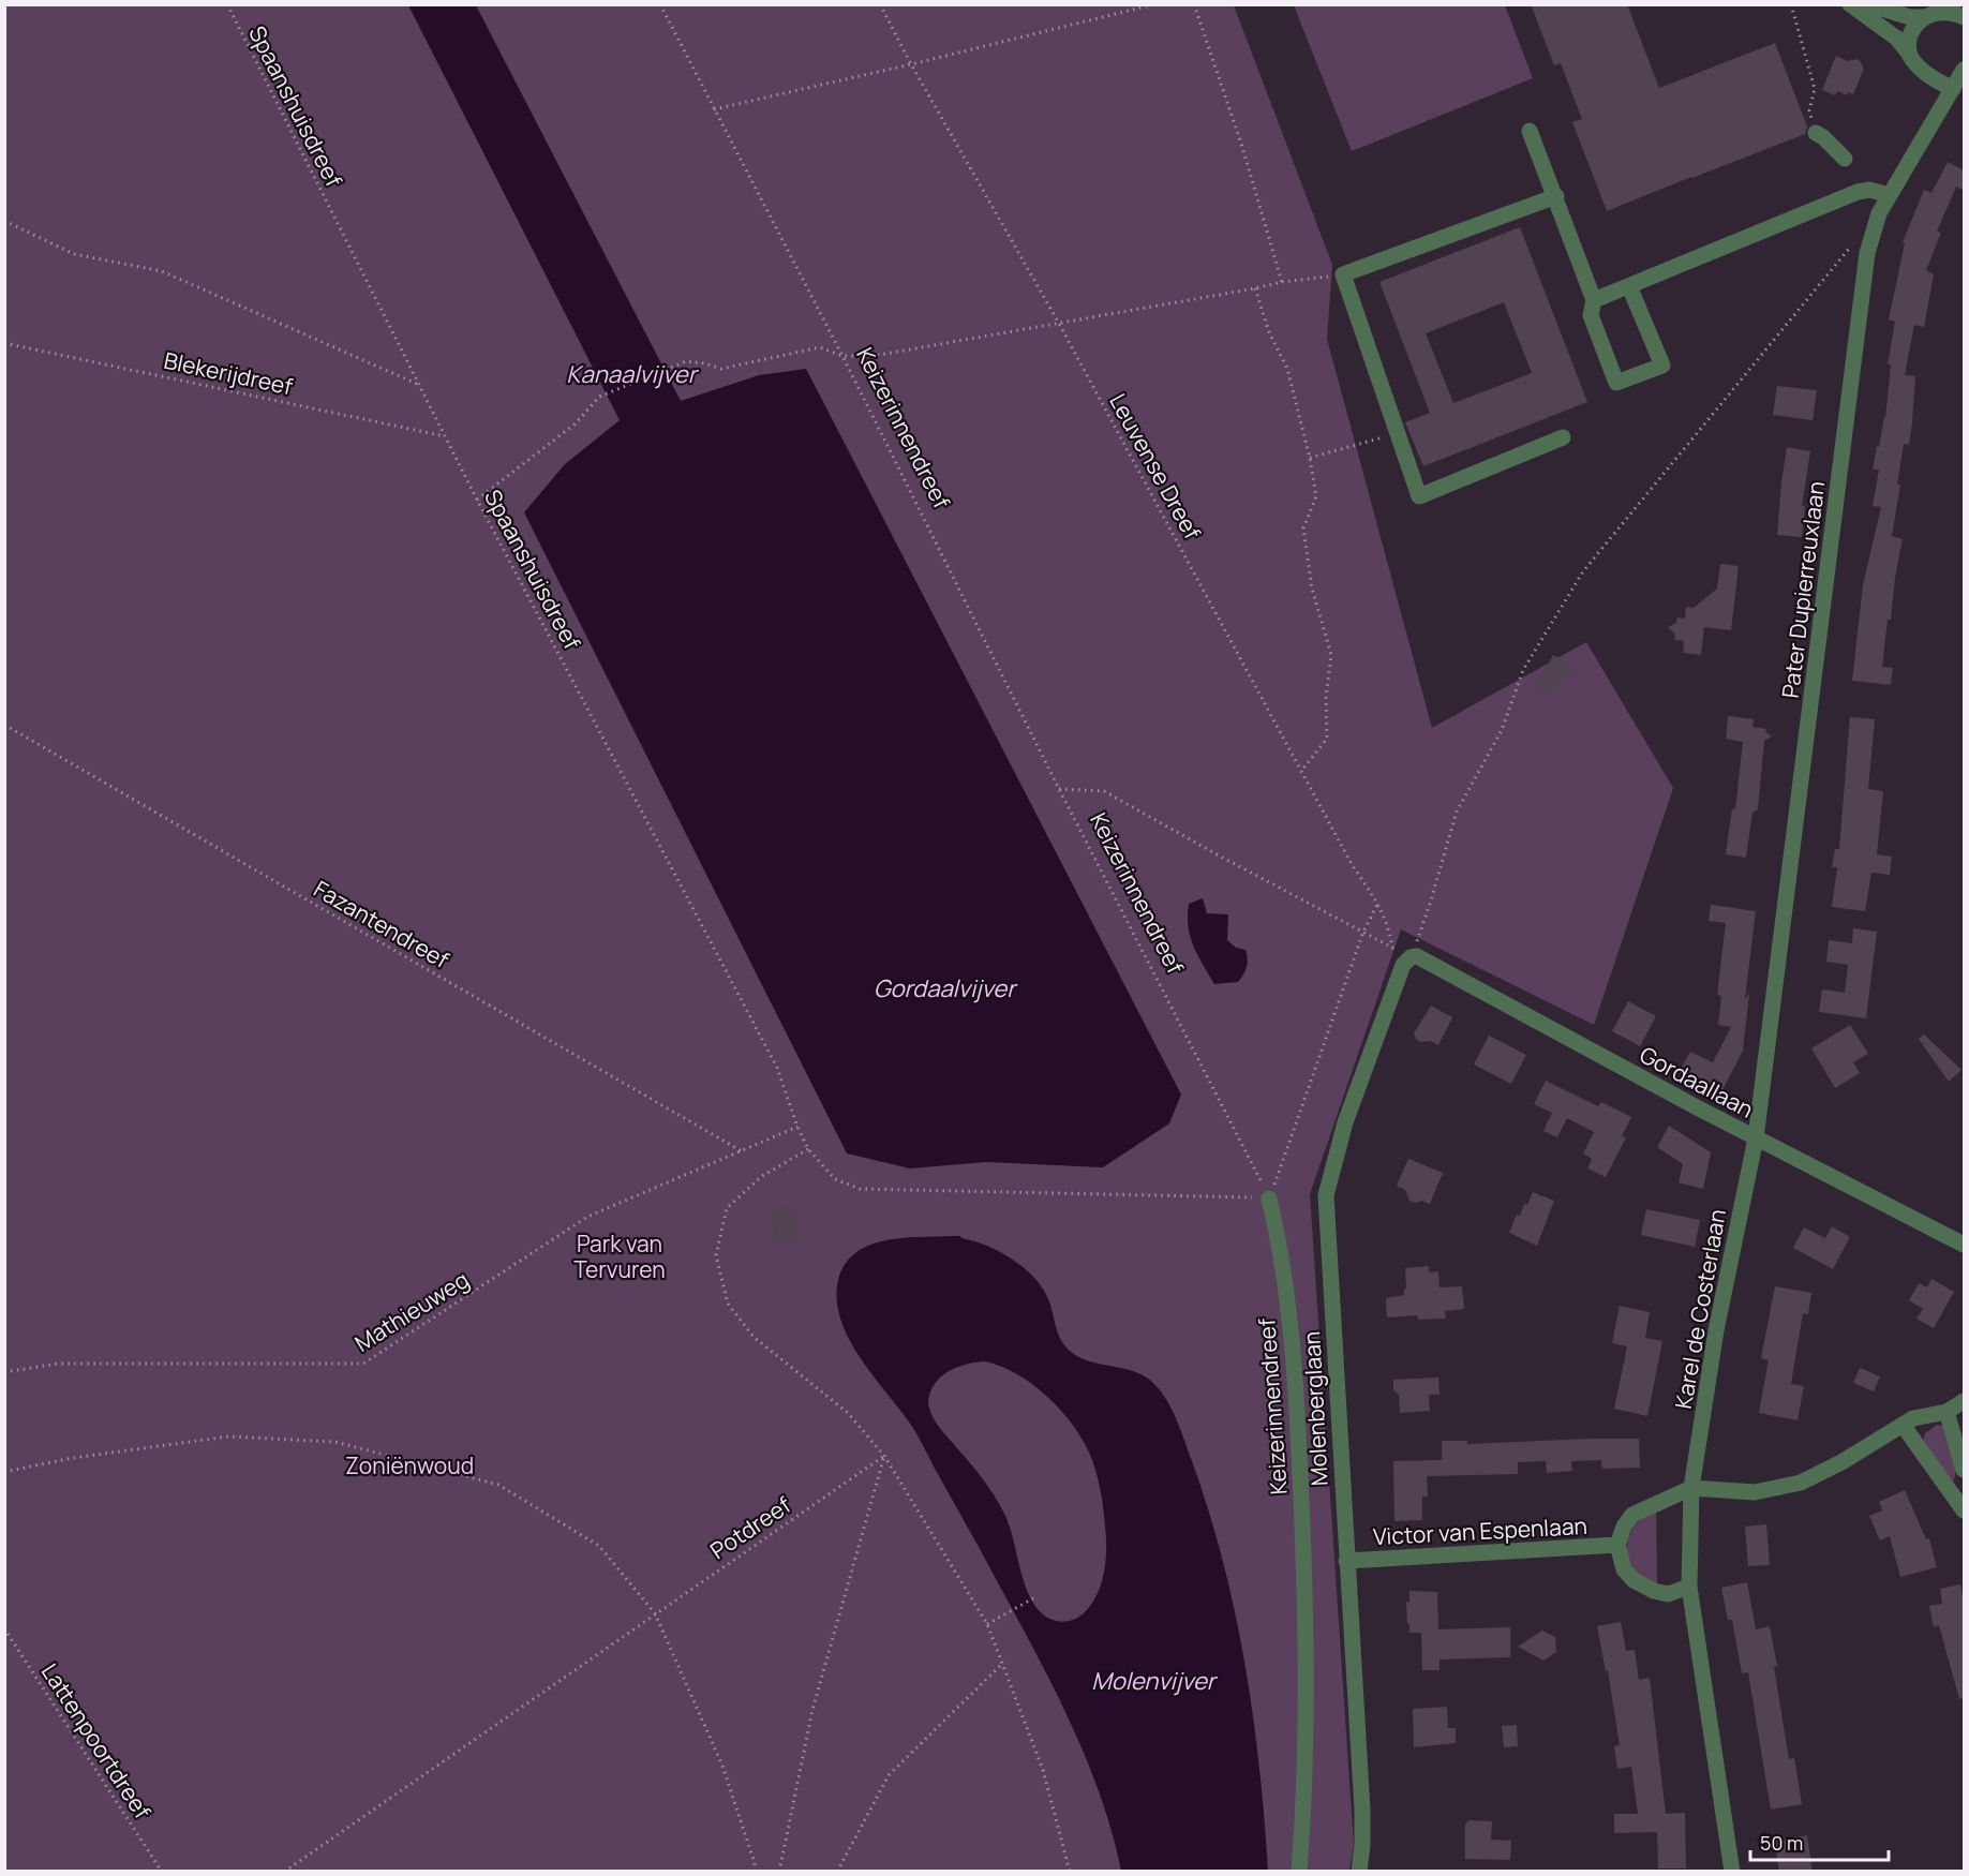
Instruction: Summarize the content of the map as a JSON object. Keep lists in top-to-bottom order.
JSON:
{
  "streets": {
    "street": [
      "Keizerinnendreef",
      "Pater Dupierreuxlaan",
      "Gordaallaan",
      "Karel de Costerlaan",
      "Molenberglaan",
      "Victor van Espenlaan"
    ],
    "path": [
      "Spaanshuisdreef",
      "Blekerijdreef",
      "Leuvense Dreef",
      "Fazantendreef",
      "Mathieuweg",
      "Potdreef",
      "Lattenpoortdreef"
    ]
  },
  "crossings": [
    ["Spaanshuisdreef", "Blekerijdreef"],
    ["Spaanshuisdreef", "Keizerinnendreef"],
    ["Spaanshuisdreef", "Mathieuweg"],
    ["Pater Dupierreuxlaan", "Gordaallaan"],
    ["Pater Dupierreuxlaan", "Karel de Costerlaan"],
    ["Fazantendreef", "Mathieuweg"],
    ["Gordaallaan", "Karel de Costerlaan"],
    ["Gordaallaan", "Molenberglaan"],
    ["Molenberglaan", "Victor van Espenlaan"]
  ],
  "water": ["Kanaalvijver", "Gordaalvijver", "Molenvijver"],
  "parks": ["Park van Tervuren", "Zoniënwoud"],
  "scale_bar": "50 m"
}
